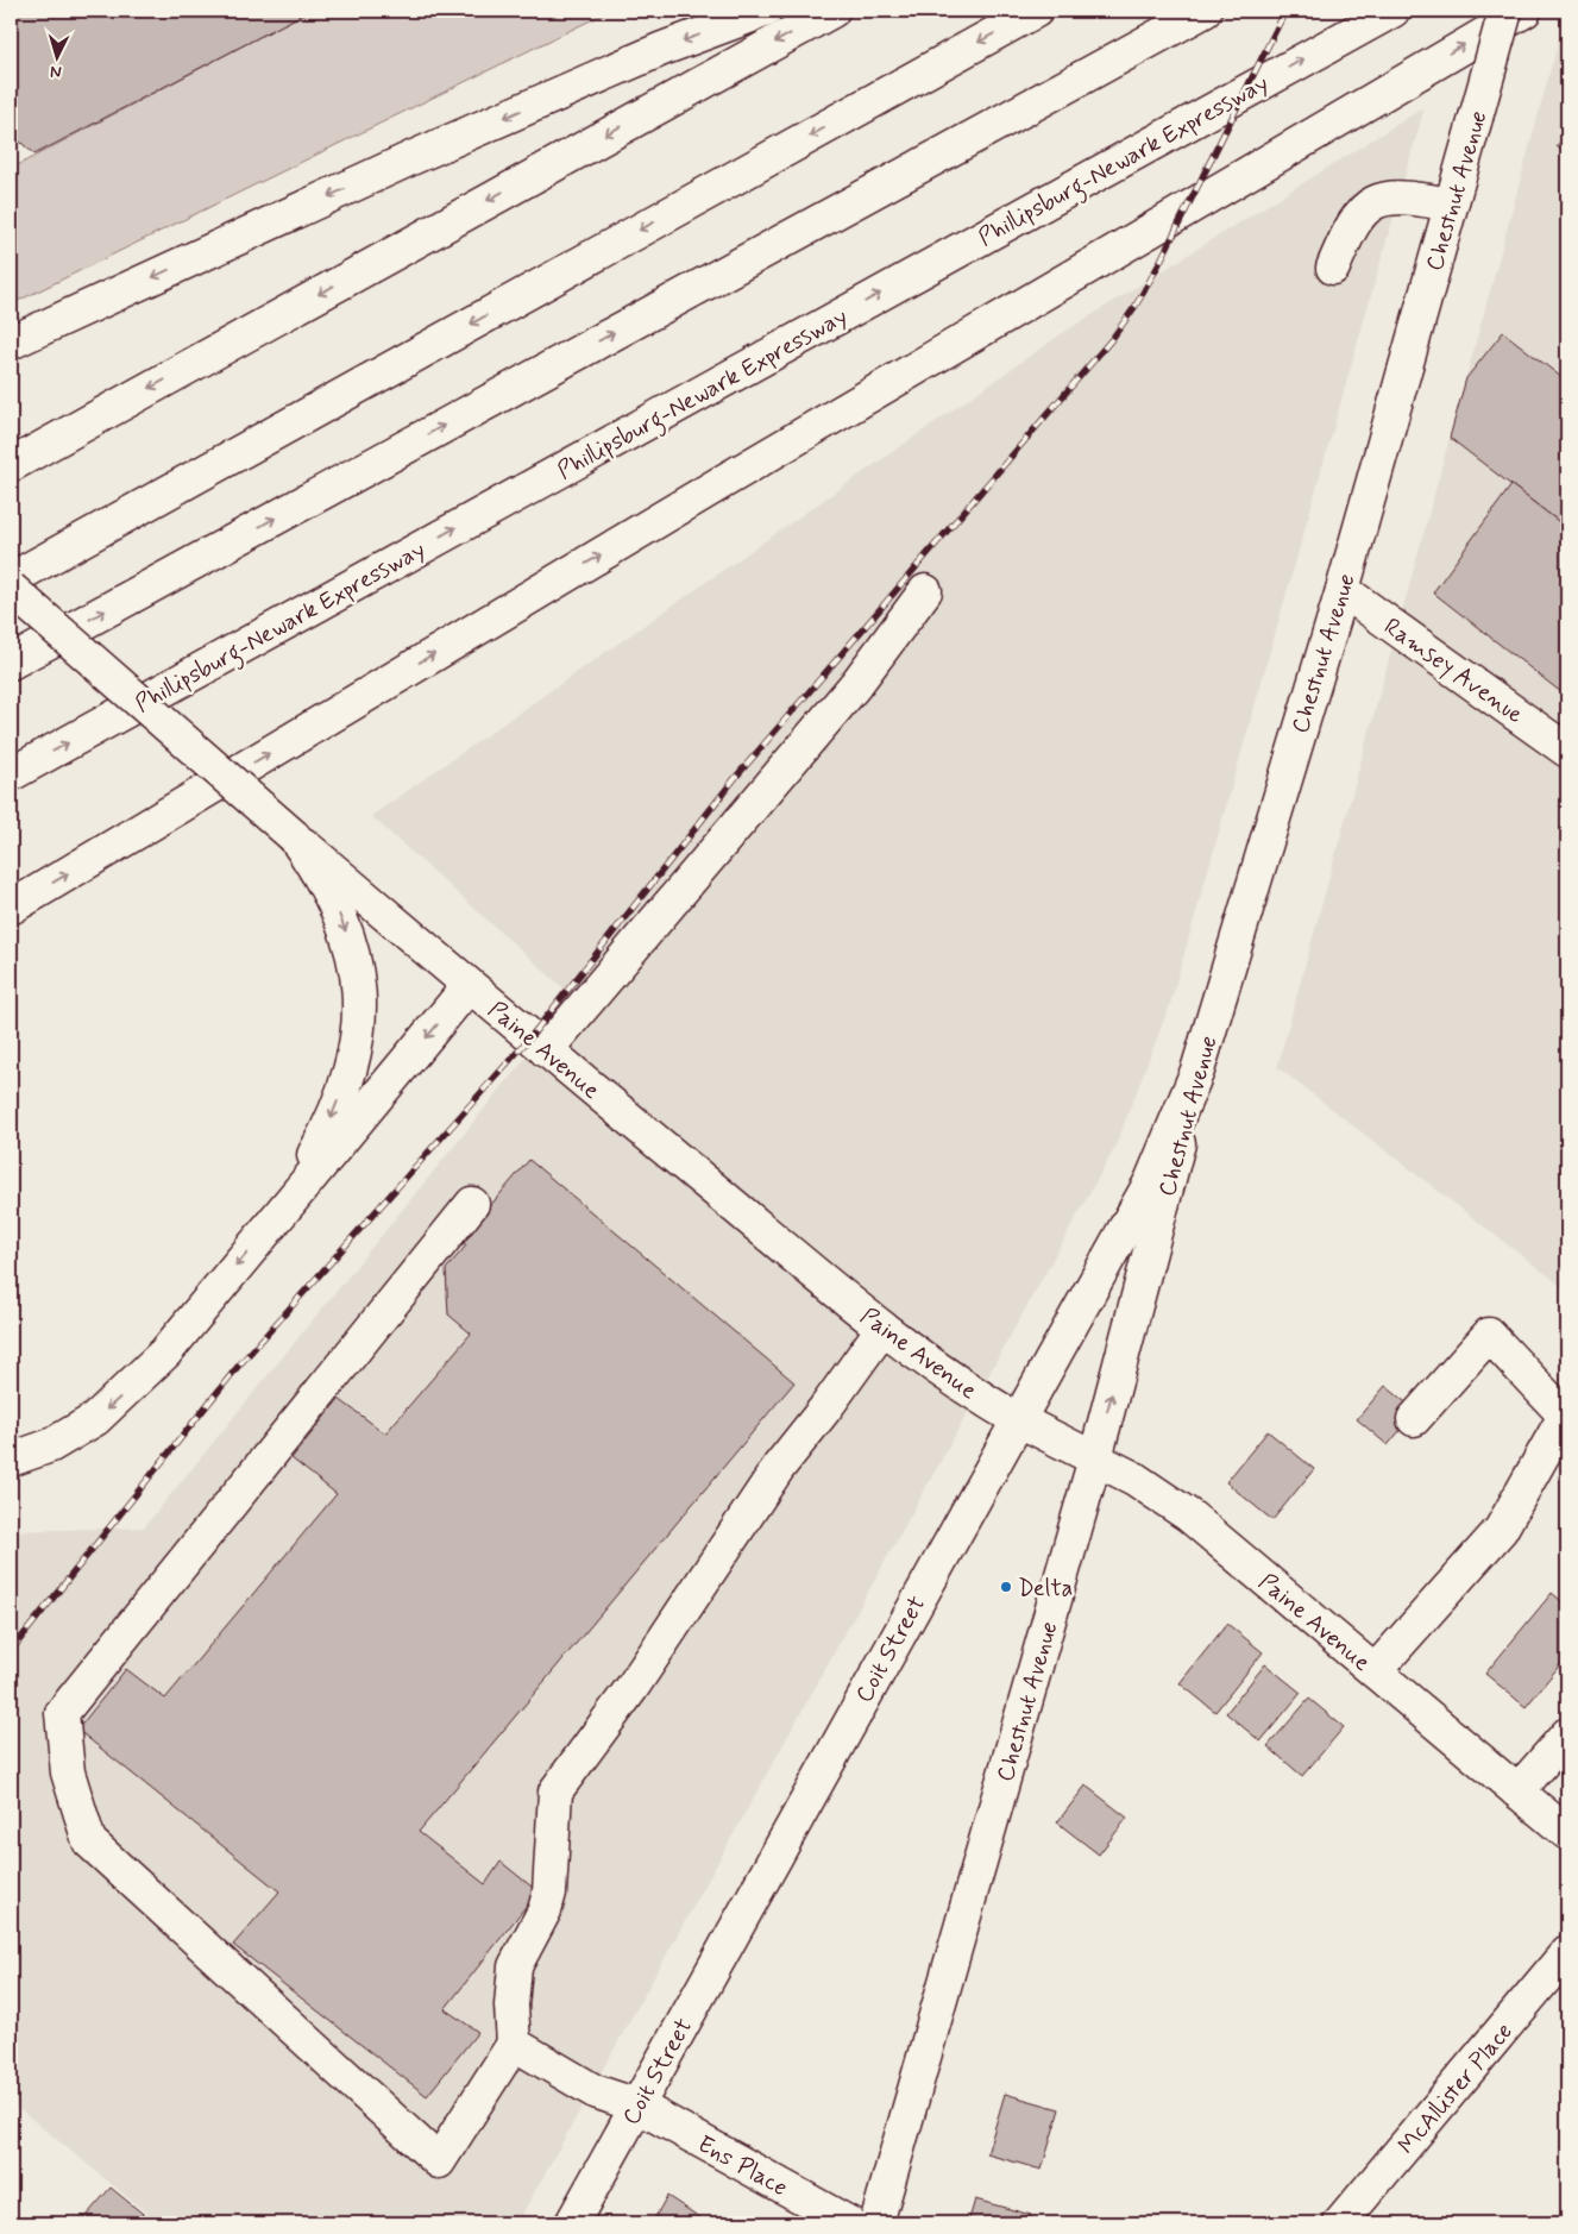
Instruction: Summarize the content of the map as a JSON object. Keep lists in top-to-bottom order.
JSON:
{
  "streets": {
    "main road": [
      "Phillipsburg-Newark Expressway",
      "Chestnut Avenue",
      "Ramsey Avenue",
      "Paine Avenue",
      "Coit Street",
      "McAllister Place",
      "Ens Place"
    ]
  },
  "crossings": [
    ["Chestnut Avenue", "Ramsey Avenue"],
    ["Chestnut Avenue", "Paine Avenue"],
    ["Chestnut Avenue", "Coit Street"],
    ["Paine Avenue", "Coit Street"],
    ["Coit Street", "Ens Place"]
  ],
  "places": ["Delta"],
  "north": "bottom"
}
